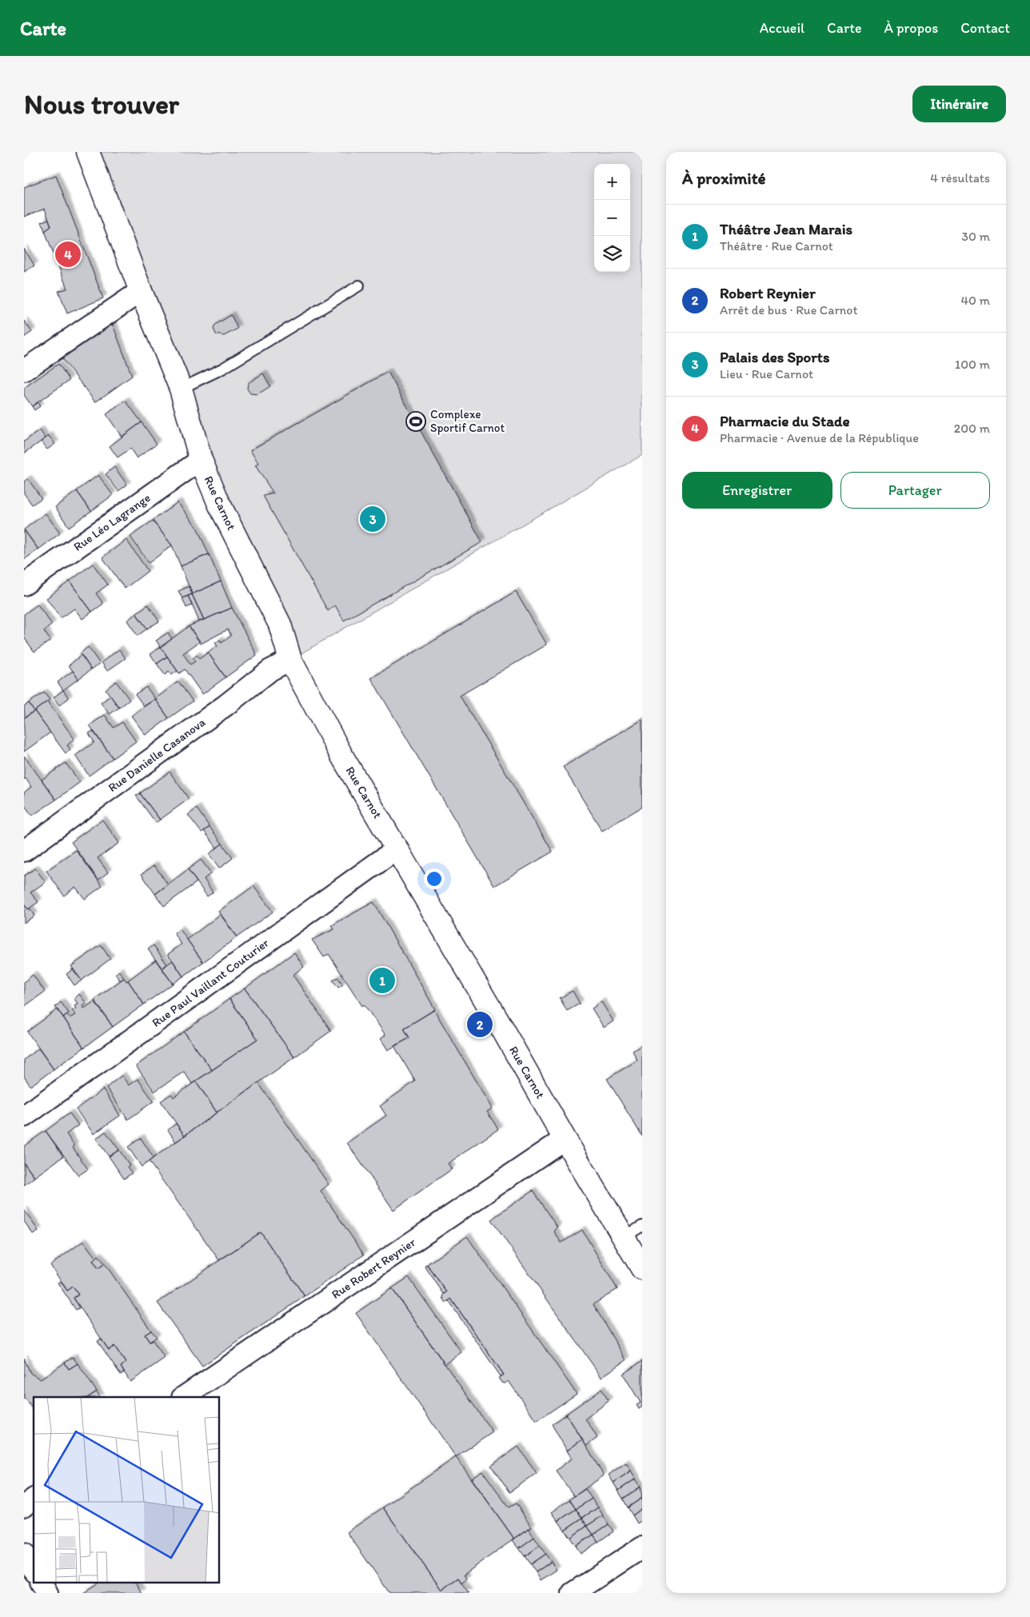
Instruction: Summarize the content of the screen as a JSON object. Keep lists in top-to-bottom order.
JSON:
{
  "streets": {
    "main road": ["Rue Carnot"],
    "street": [
      "Rue Léo Lagrange",
      "Rue Danielle Casanova",
      "Rue Paul Vaillant Couturier",
      "Rue Robert Reynier"
    ]
  },
  "crossings": [
    ["Rue Carnot", "Rue Léo Lagrange"],
    ["Rue Carnot", "Rue Danielle Casanova"],
    ["Rue Carnot", "Rue Paul Vaillant Couturier"],
    ["Rue Carnot", "Rue Robert Reynier"]
  ],
  "places": {
    "sports": ["Complexe Sportif Carnot"]
  },
  "page": {
    "header": "Carte",
    "nav": [
      "Accueil",
      "Carte",
      "À propos",
      "Contact"
    ],
    "buttons": [
      "Itinéraire",
      ["Enregistrer", "Partager"]
    ],
    "title": "Nous trouver",
    "heading": ["À proximité", "4 résultats"],
    "map_buttons": ["+", "−"],
    "list": [
      {
        "mark": "1",
        "name": "Théâtre Jean Marais",
        "note": "Théâtre · Rue Carnot",
        "value": "30 m"
      },
      {
        "mark": "2",
        "name": "Robert Reynier",
        "note": "Arrêt de bus · Rue Carnot",
        "value": "40 m"
      },
      {
        "mark": "3",
        "name": "Palais des Sports",
        "note": "Lieu · Rue Carnot",
        "value": "100 m"
      },
      {
        "mark": "4",
        "name": "Pharmacie du Stade",
        "note": "Pharmacie · Avenue de la République",
        "value": "200 m"
      }
    ],
    "pins": [
      "4",
      "3",
      "1",
      "2"
    ]
  }
}
